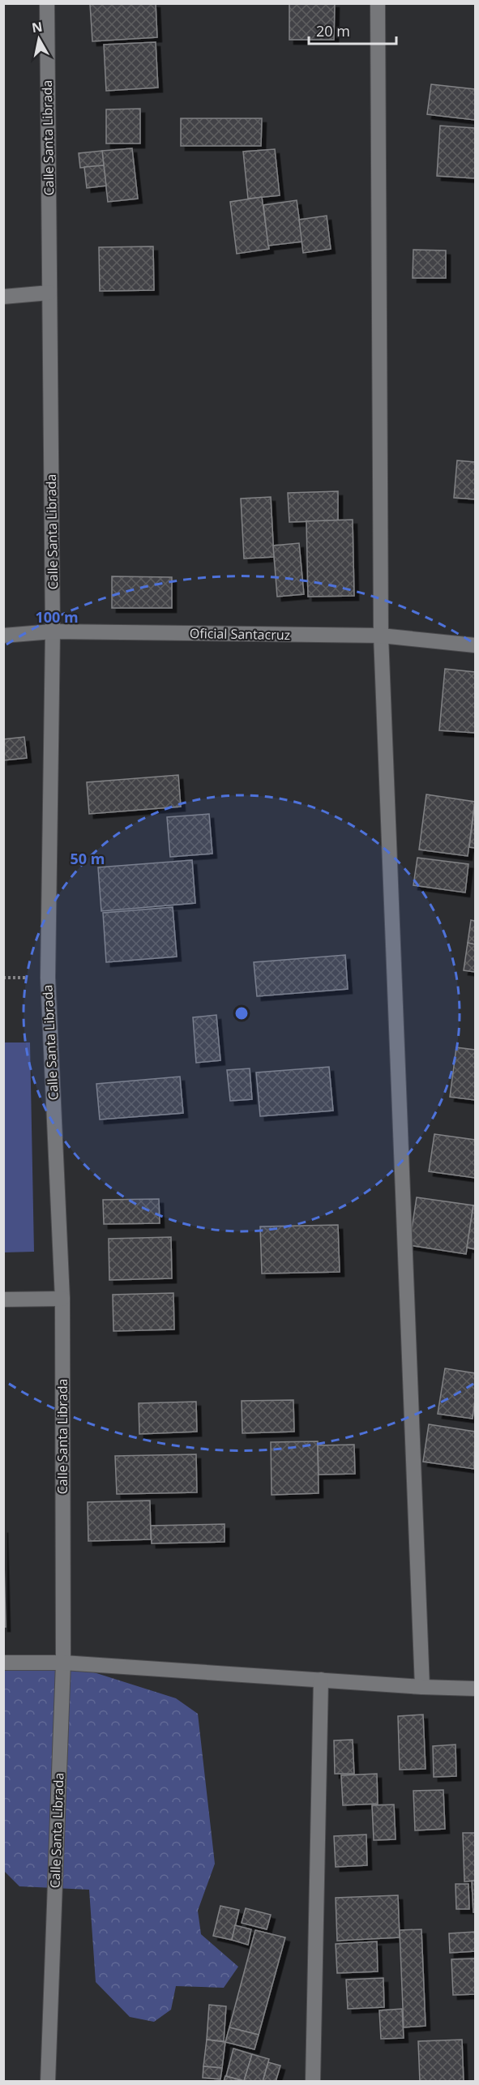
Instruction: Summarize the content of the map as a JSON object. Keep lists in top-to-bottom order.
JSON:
{
  "streets": {
    "street": ["Calle Santa Librada", "Oficial Santacruz"]
  },
  "crossings": [
    ["Calle Santa Librada", "Oficial Santacruz"]
  ],
  "scale_bar": "20 m",
  "north": "top",
  "rings": ["100 m", "50 m"]
}
